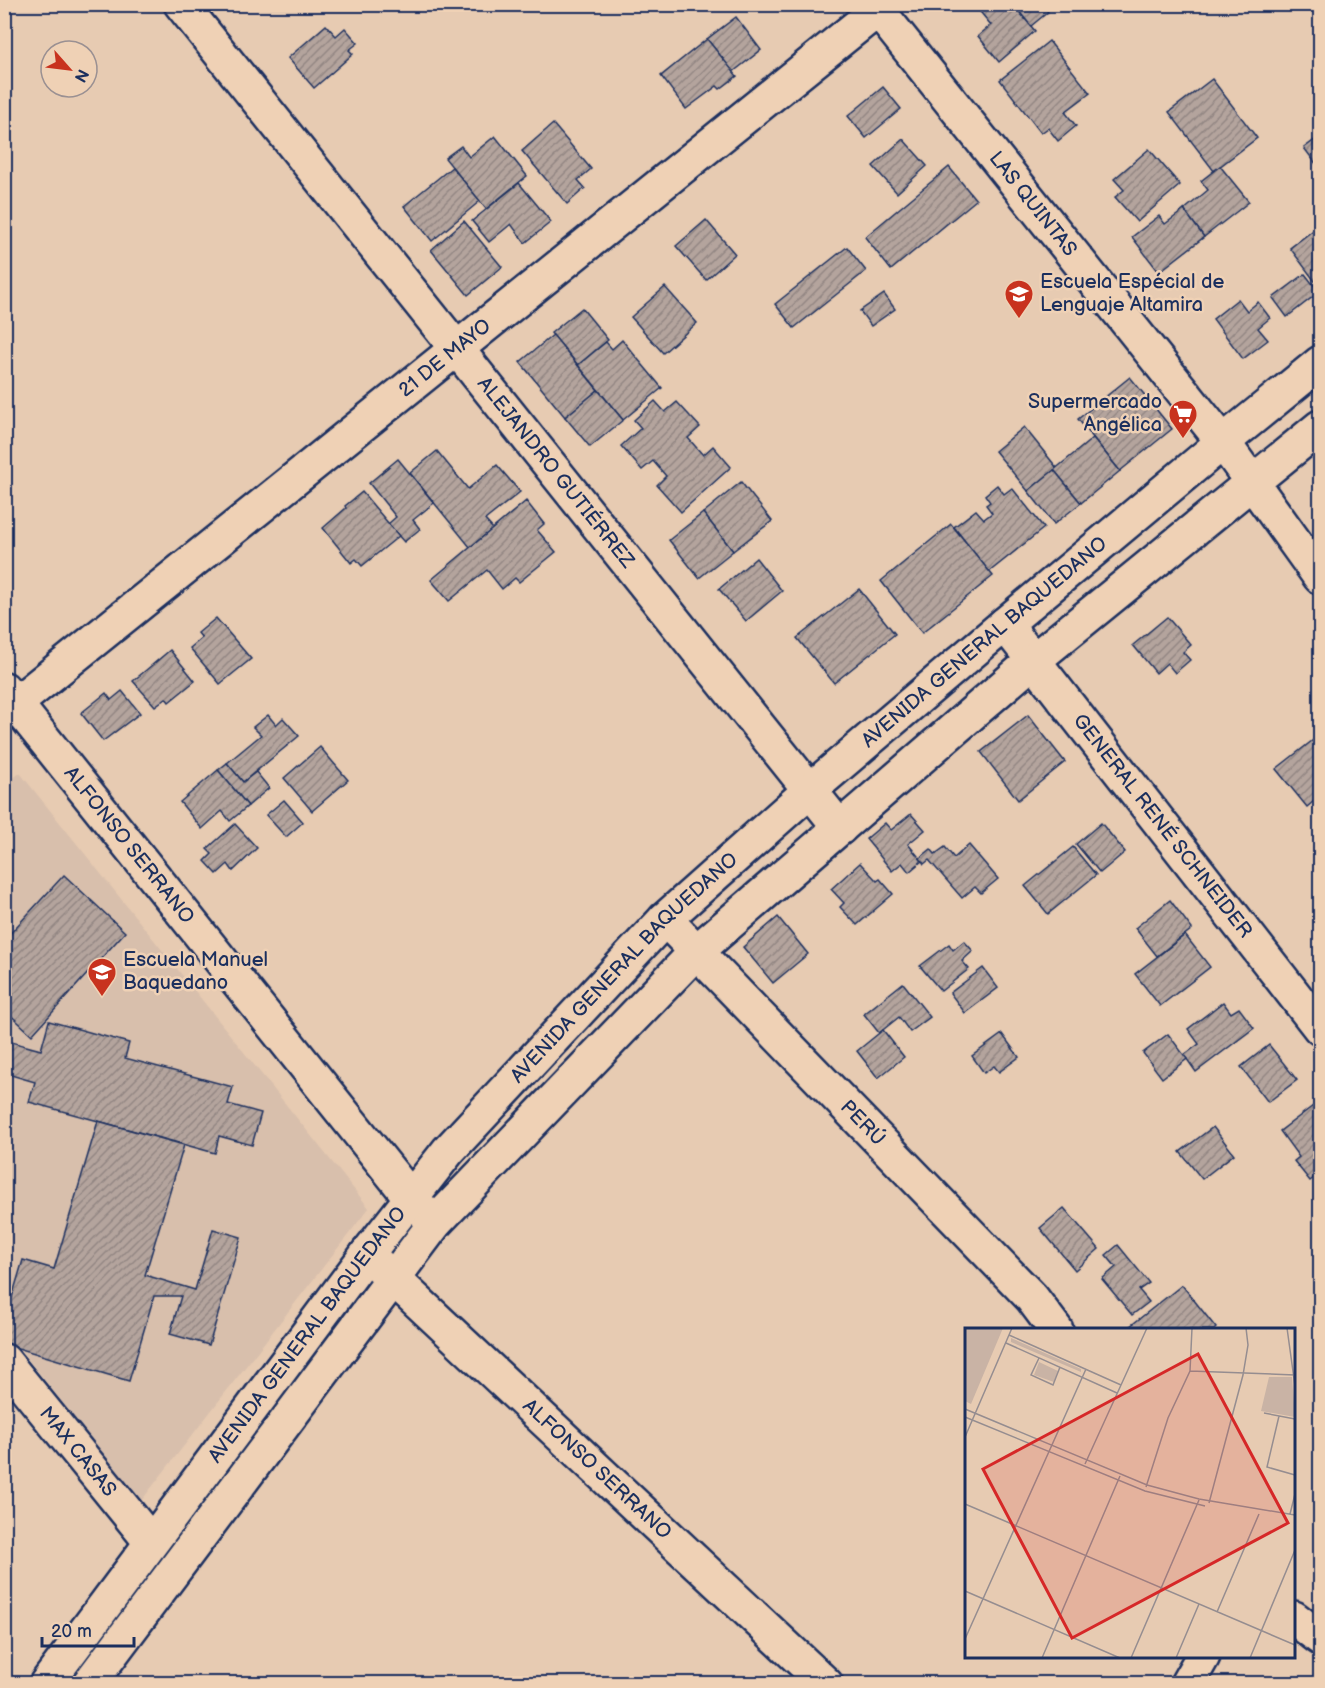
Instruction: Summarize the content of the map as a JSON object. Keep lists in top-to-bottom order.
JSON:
{
  "streets": {
    "street": [
      "LAS QUINTAS",
      "21 DE MAYO",
      "ALEJANDRO GUTIÉRREZ",
      "AVENIDA GENERAL BAQUEDANO",
      "GENERAL RENÉ SCHNEIDER",
      "ALFONSO SERRANO",
      "PERÚ",
      "MAX CASAS"
    ]
  },
  "crossings": [
    ["LAS QUINTAS", "21 DE MAYO"],
    ["LAS QUINTAS", "AVENIDA GENERAL BAQUEDANO"],
    ["21 DE MAYO", "ALEJANDRO GUTIÉRREZ"],
    ["21 DE MAYO", "ALFONSO SERRANO"],
    ["ALEJANDRO GUTIÉRREZ", "AVENIDA GENERAL BAQUEDANO"],
    ["AVENIDA GENERAL BAQUEDANO", "GENERAL RENÉ SCHNEIDER"],
    ["AVENIDA GENERAL BAQUEDANO", "ALFONSO SERRANO"],
    ["AVENIDA GENERAL BAQUEDANO", "PERÚ"],
    ["AVENIDA GENERAL BAQUEDANO", "MAX CASAS"]
  ],
  "places": {
    "school or university": ["Escuela Espécial de Lenguaje Altamira", "Escuela Manuel Baquedano"],
    "supermarket": ["Supermercado Angélica"]
  },
  "scale_bar": "20 m",
  "north": "bottom right"
}
